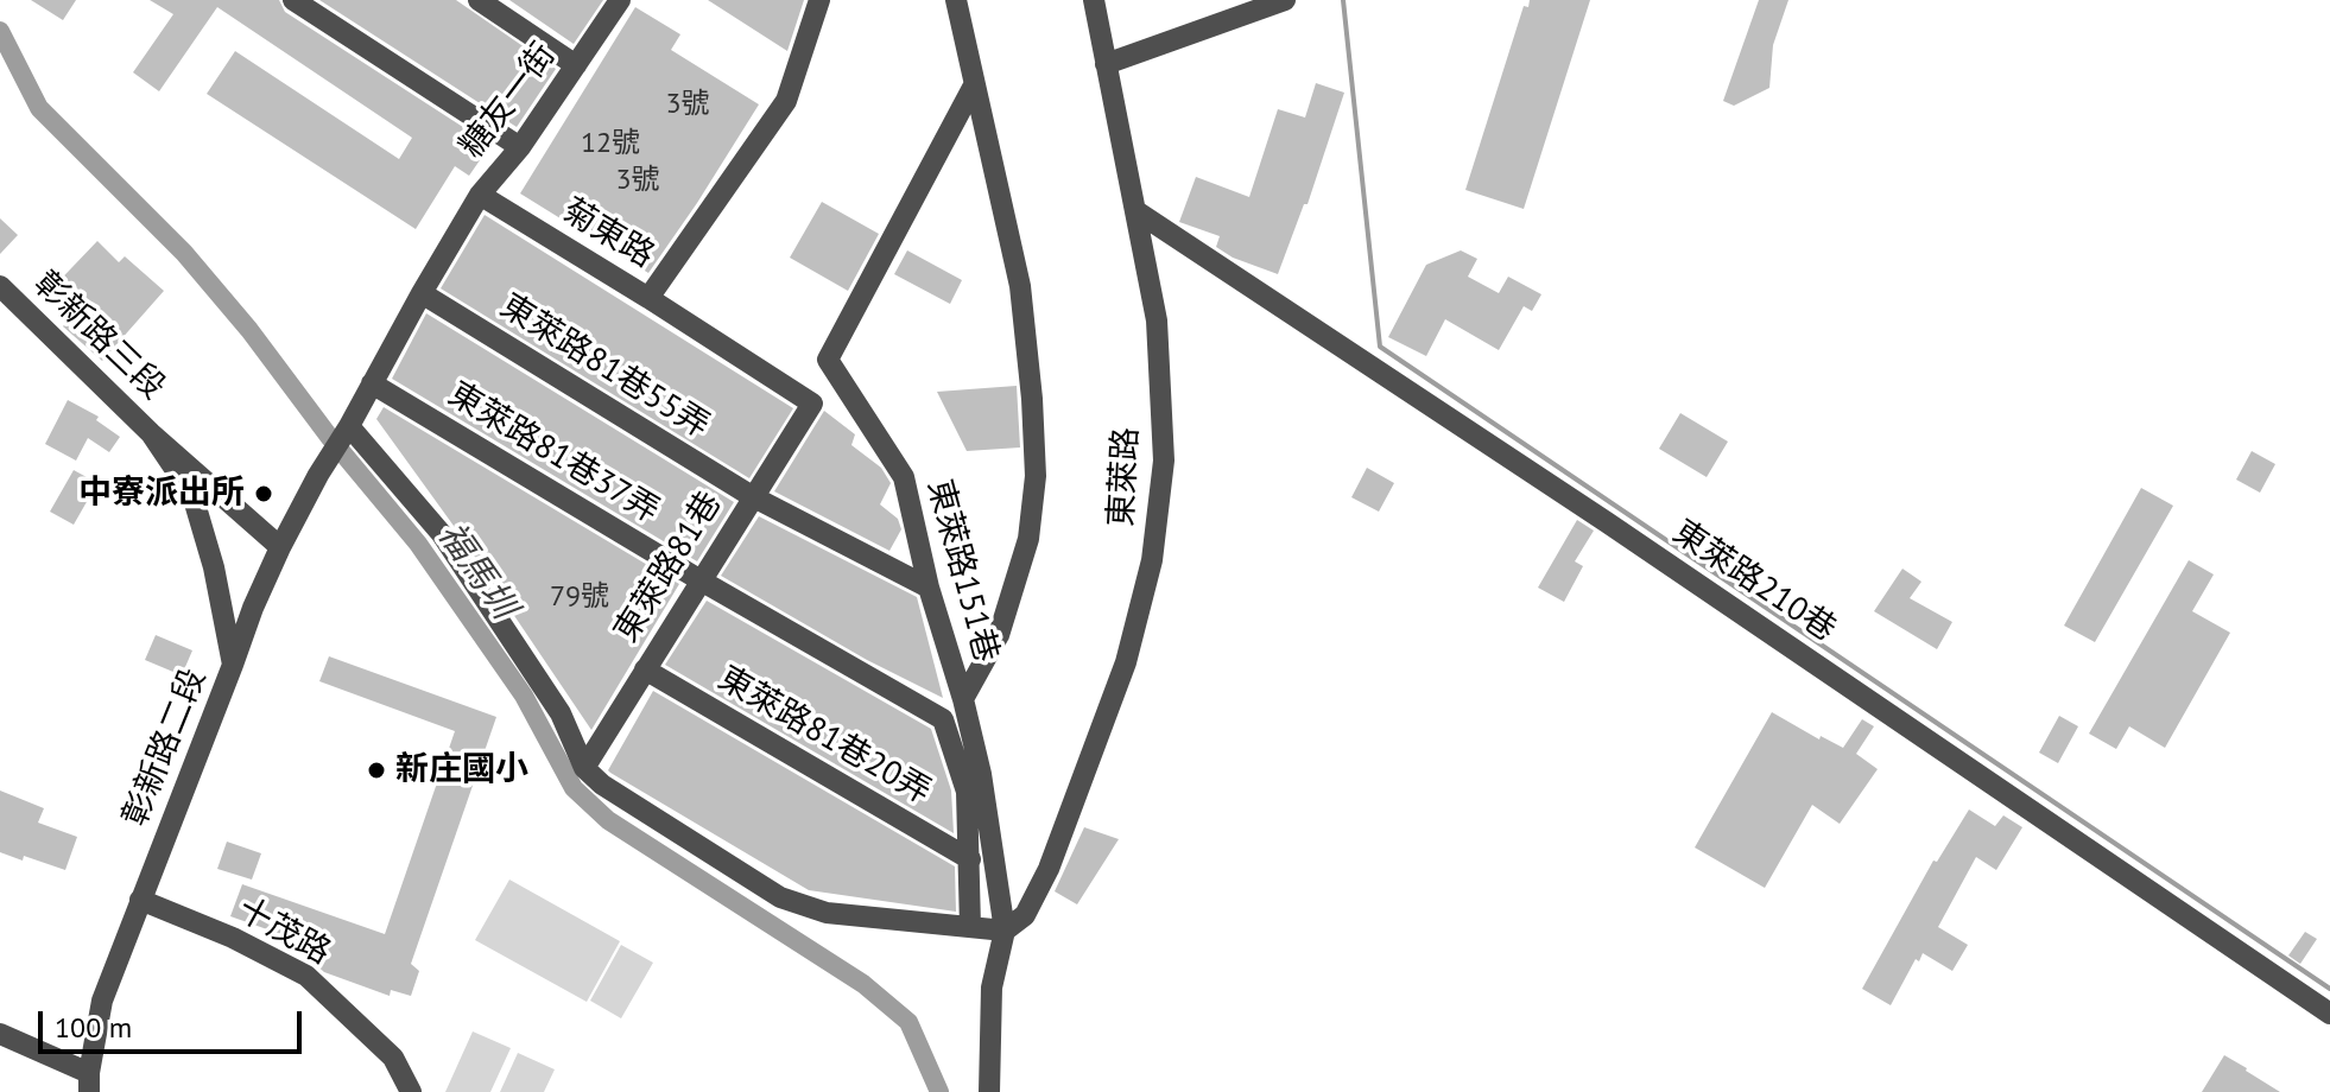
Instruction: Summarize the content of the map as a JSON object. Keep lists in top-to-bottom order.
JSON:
{
  "streets": {
    "street": [
      "糖友一街",
      "菊東路",
      "彰新路三段",
      "東萊路81巷55弄",
      "東萊路81巷37弄",
      "東萊路",
      "東萊路81巷",
      "東萊路151巷",
      "東萊路210巷",
      "東萊路81巷20弄",
      "彰新路二段",
      "十茂路"
    ]
  },
  "crossings": [
    ["糖友一街", "菊東路"],
    ["菊東路", "東萊路81巷"],
    ["彰新路三段", "彰新路二段"],
    ["東萊路81巷55弄", "東萊路81巷"],
    ["東萊路81巷55弄", "東萊路151巷"],
    ["東萊路81巷37弄", "東萊路81巷"],
    ["東萊路81巷37弄", "東萊路81巷20弄"],
    ["東萊路", "東萊路151巷"],
    ["東萊路", "東萊路210巷"],
    ["東萊路81巷", "東萊路81巷20弄"],
    ["彰新路二段", "十茂路"]
  ],
  "water": ["福馬圳"],
  "places": ["中寮派出所", "新庄國小"],
  "house_numbers": [
    "3號",
    "12號",
    "3號",
    "79號"
  ],
  "scale_bar": "100 m"
}
